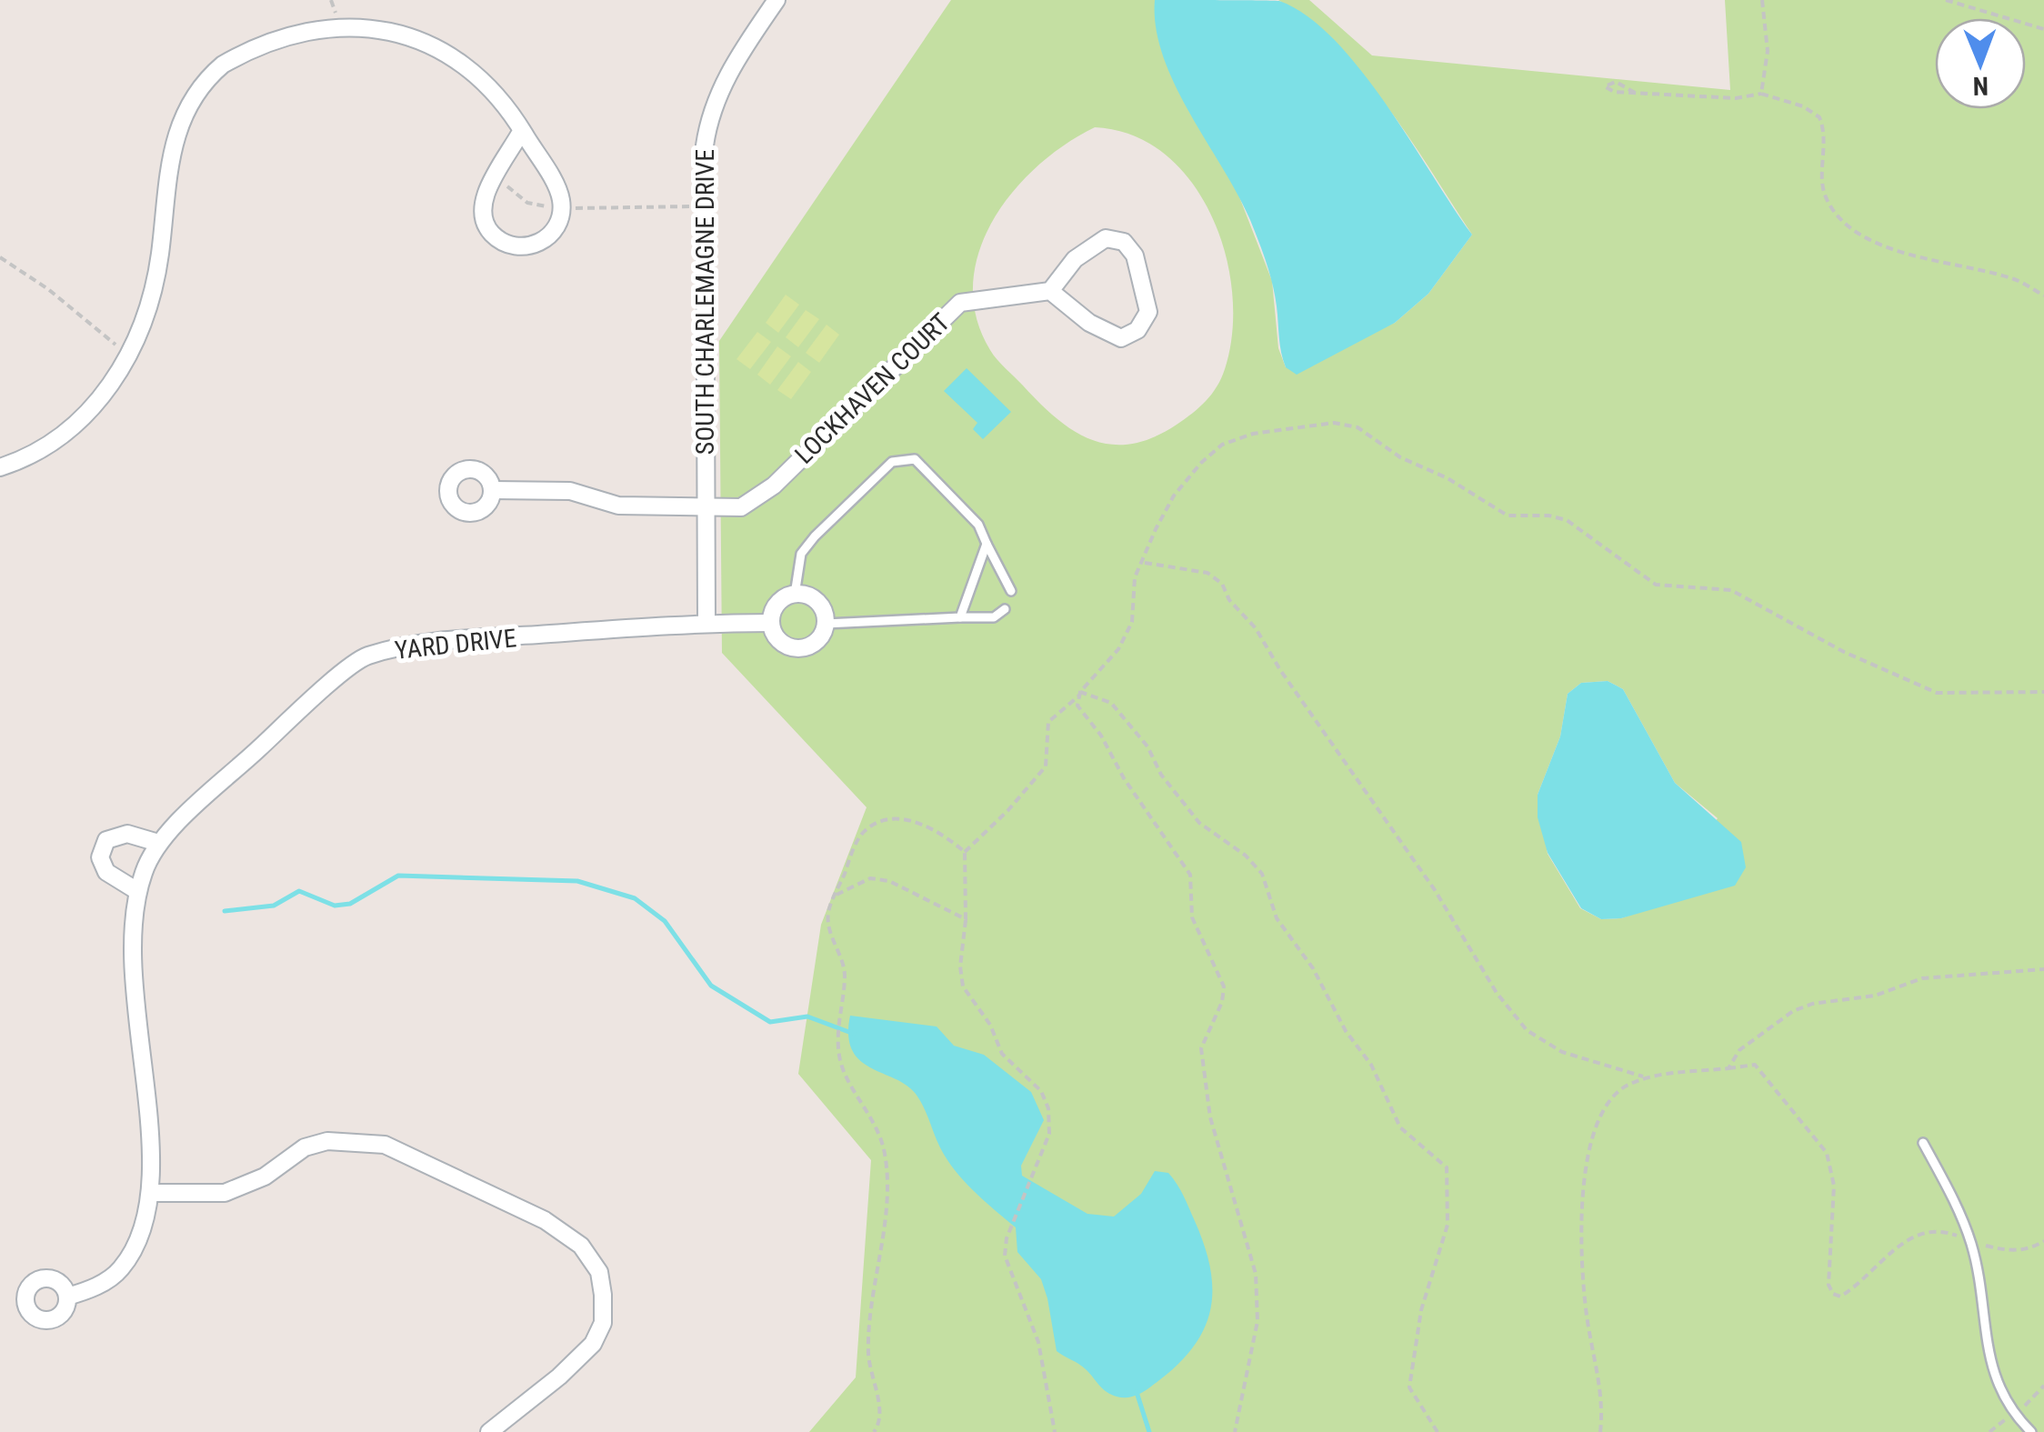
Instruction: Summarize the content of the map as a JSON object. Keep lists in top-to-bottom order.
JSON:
{
  "streets": {
    "street": ["SOUTH CHARLEMAGNE DRIVE", "LOCKHAVEN COURT", "YARD DRIVE"]
  },
  "crossings": [
    ["SOUTH CHARLEMAGNE DRIVE", "LOCKHAVEN COURT"],
    ["SOUTH CHARLEMAGNE DRIVE", "YARD DRIVE"]
  ],
  "north": "bottom"
}
